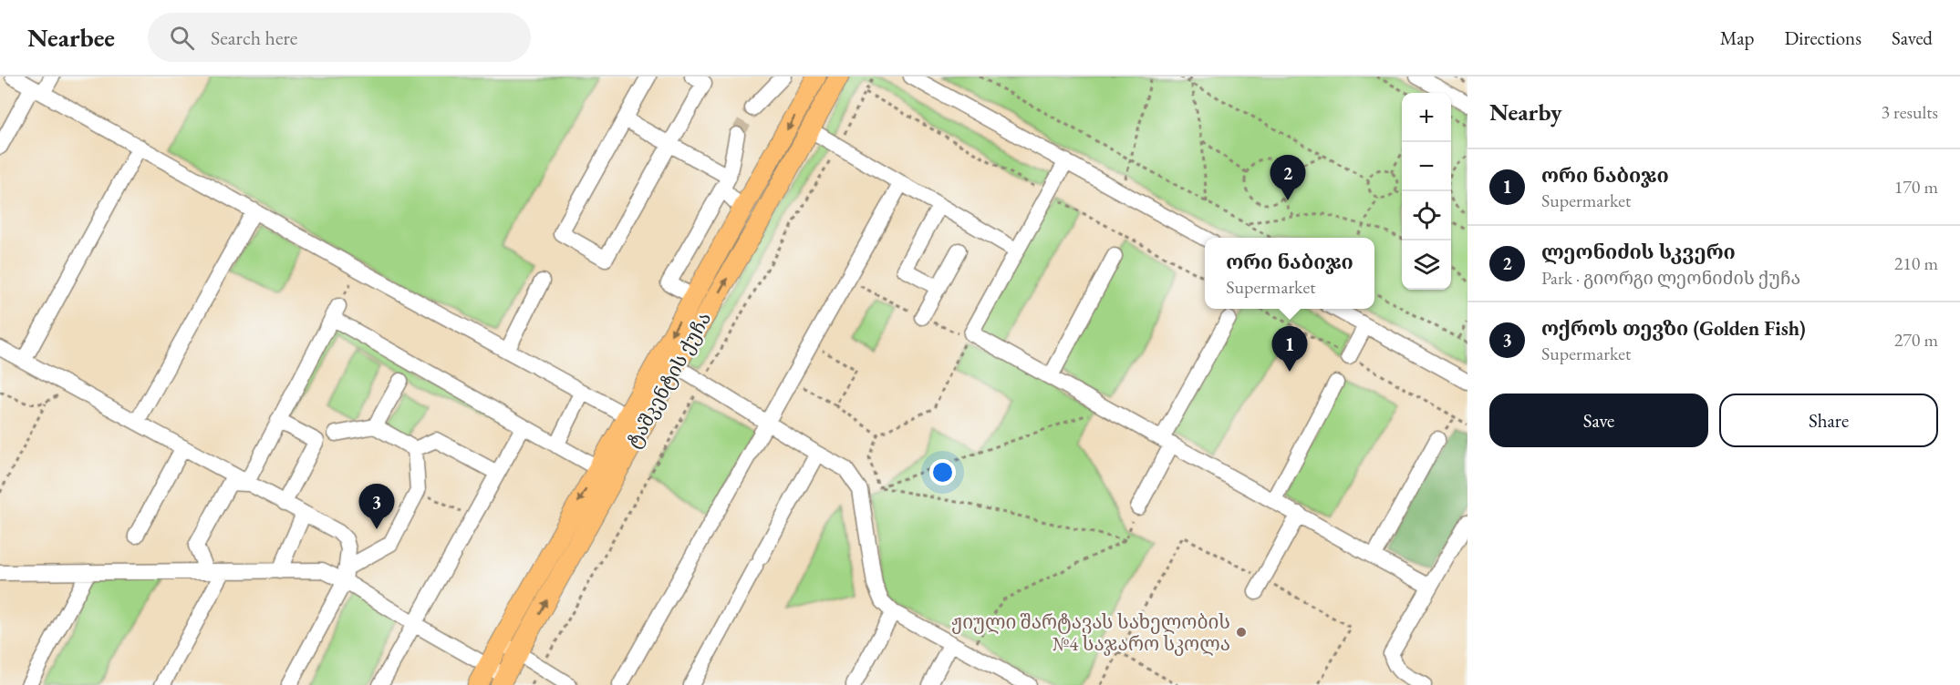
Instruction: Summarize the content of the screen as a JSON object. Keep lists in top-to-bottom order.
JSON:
{
  "streets": {
    "main road": ["ტაშკენტის ქუჩა"]
  },
  "places": ["ჟიული შარტავას სახელობის №4 საჯარო სკოლა"],
  "page": {
    "header": "Nearbee",
    "search": "Search here",
    "nav": ["Map", "Directions", "Saved"],
    "heading": ["Nearby", "3 results"],
    "map_buttons": ["+", "−"],
    "list": [
      {
        "mark": "1",
        "name": "ორი ნაბიჯი",
        "note": "Supermarket",
        "value": "170 m"
      },
      {
        "mark": "2",
        "name": "ლეონიძის სკვერი",
        "note": "Park · გიორგი ლეონიძის ქუჩა",
        "value": "210 m"
      },
      {
        "mark": "3",
        "name": "ოქროს თევზი (Golden Fish)",
        "note": "Supermarket",
        "value": "270 m"
      }
    ],
    "pins": ["2", "1", "3"],
    "popup": ["ორი ნაბიჯი", "Supermarket"],
    "buttons": ["Save", "Share"]
  }
}
